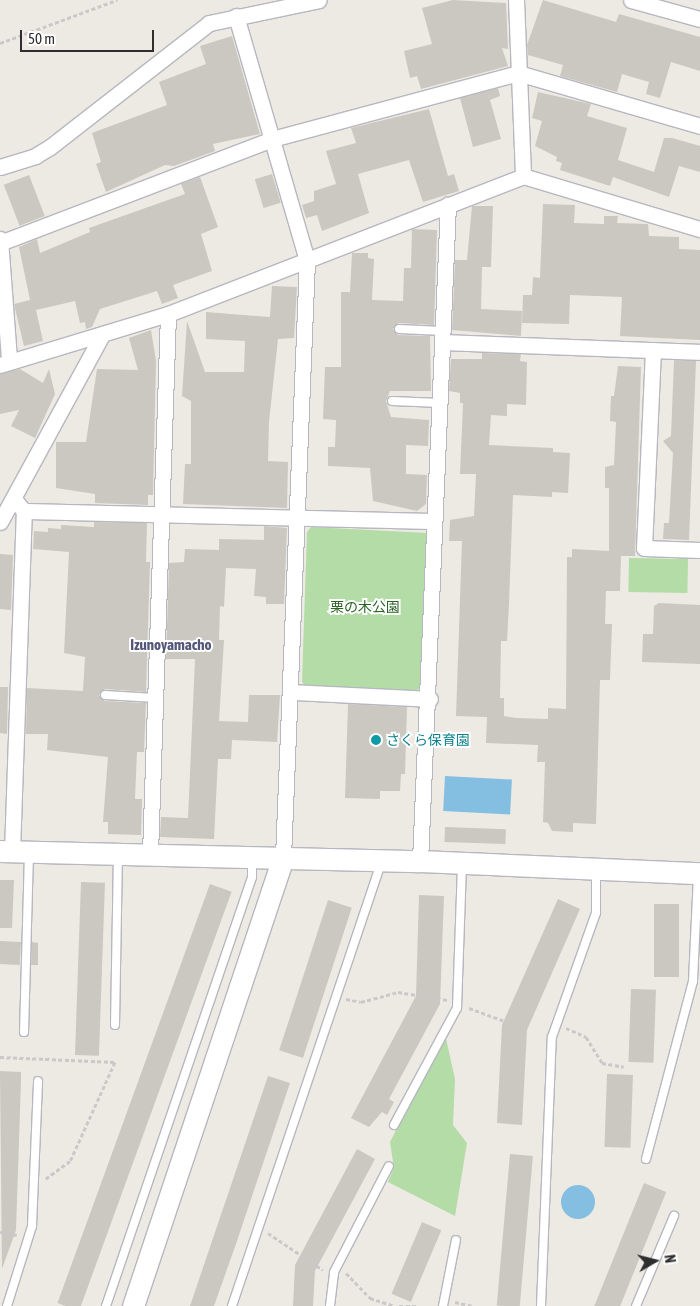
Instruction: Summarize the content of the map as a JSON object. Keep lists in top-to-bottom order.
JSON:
{
  "districts": ["Izunoyamacho"],
  "parks": ["栗の木公園"],
  "places": ["さくら保育園"],
  "scale_bar": "50 m",
  "north": "right"
}
